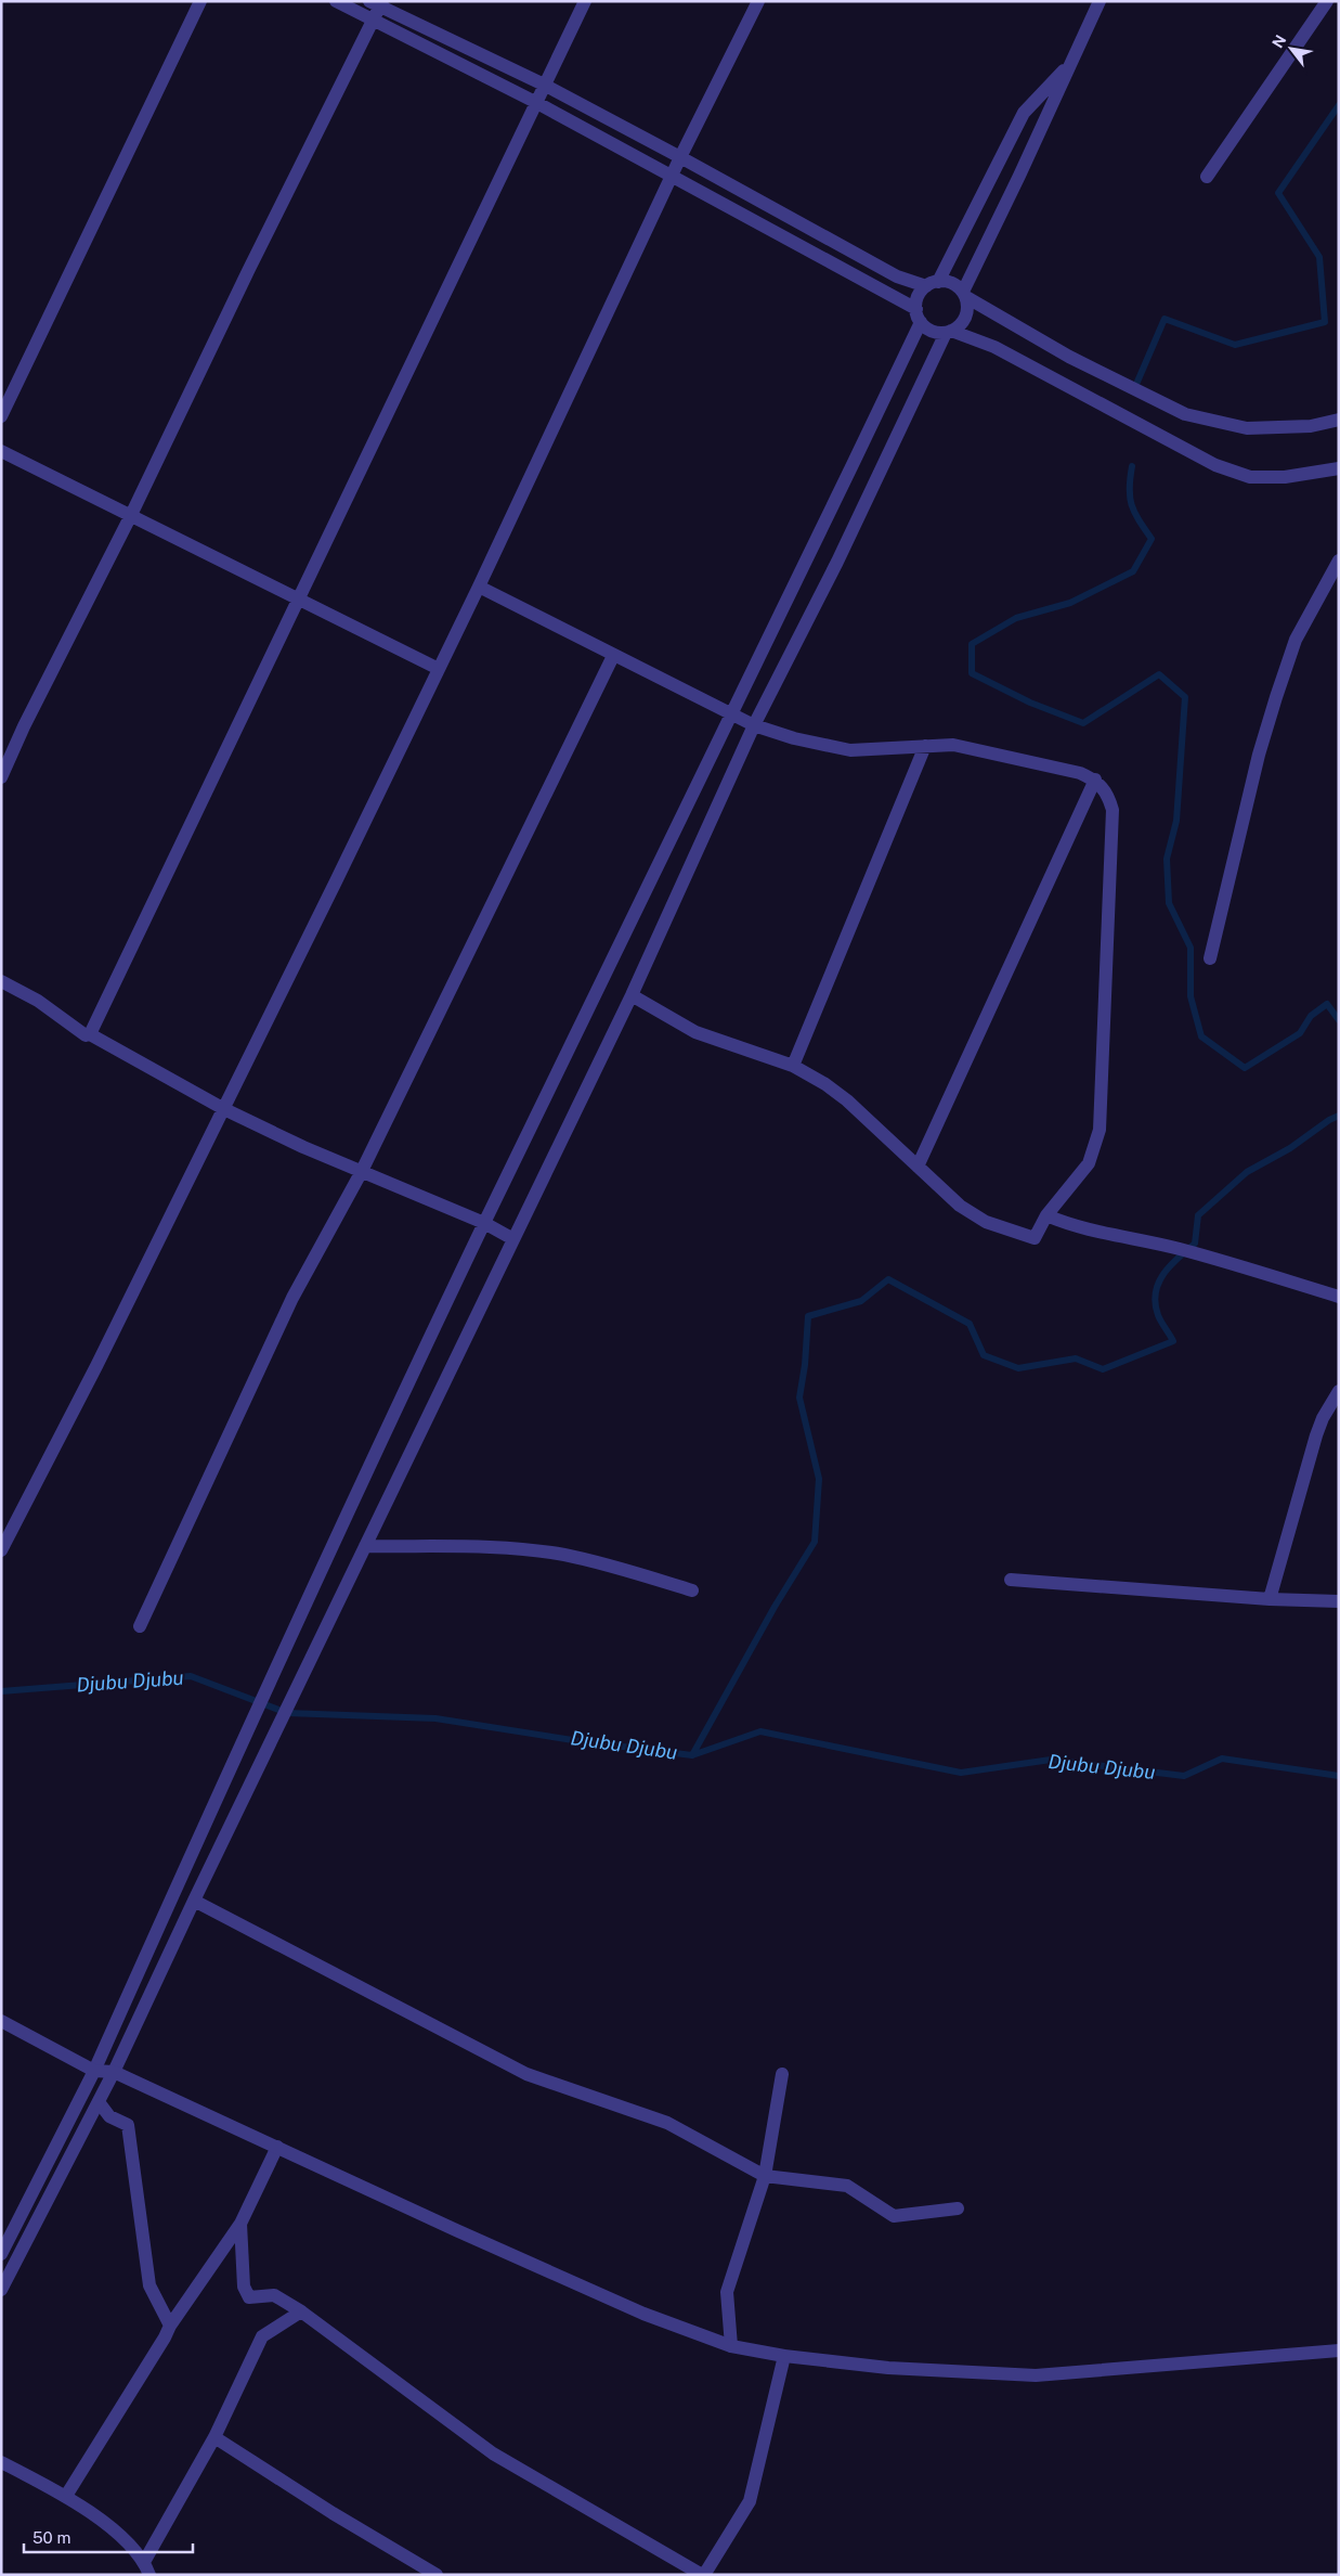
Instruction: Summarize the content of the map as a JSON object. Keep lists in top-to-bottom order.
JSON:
{
  "water": ["Djubu Djubu"],
  "scale_bar": "50 m",
  "north": "top left"
}
